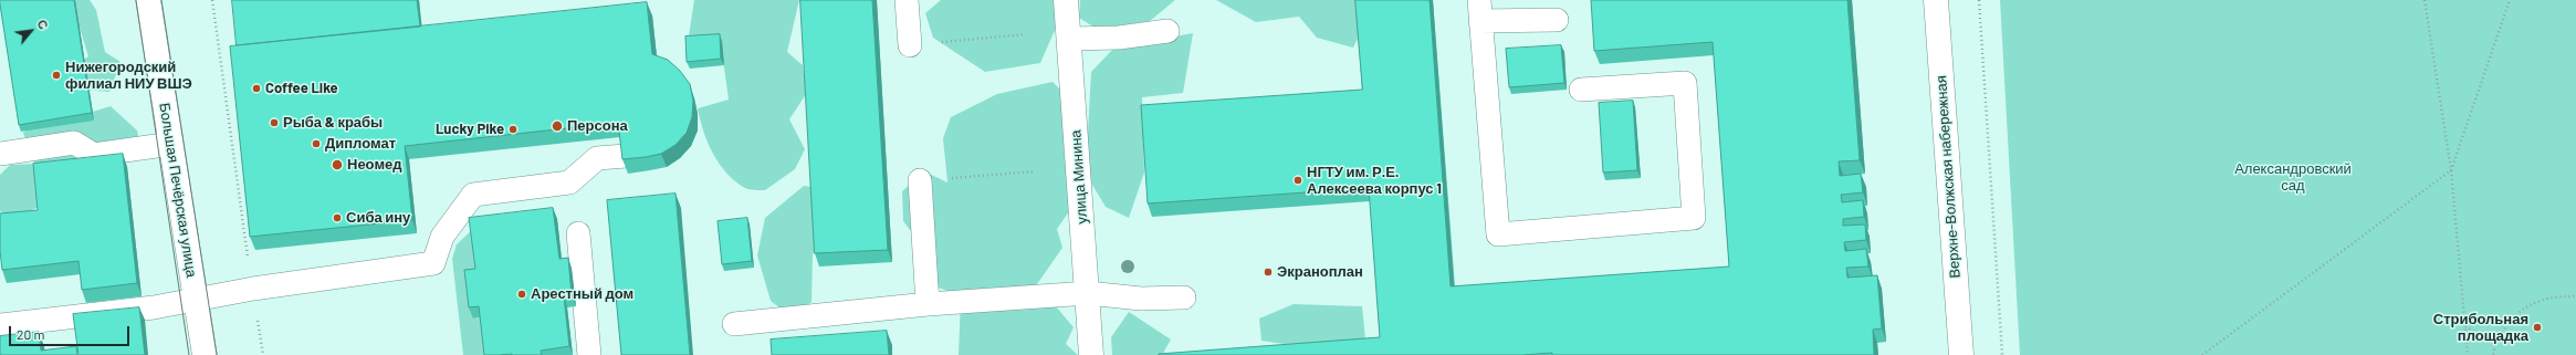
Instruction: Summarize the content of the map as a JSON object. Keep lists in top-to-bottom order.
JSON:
{
  "streets": {
    "street": ["улица Минина", "Верхне-Волжская набережная", "Большая Печёрская улица"]
  },
  "parks": ["Александровский сад"],
  "places": [
    "Нижегородский филиал НИУ ВШЭ",
    "Coffee Like",
    "Рыба & крабы",
    "Персона",
    "Lucky Pike",
    "Дипломат",
    "Неомед",
    "НГТУ им. Р.Е. Алексеева корпус 1",
    "Сиба ину",
    "Экраноплан",
    "Арестный дом",
    "Стрибольная площадка"
  ],
  "scale_bar": "20 m",
  "north": "top right"
}
